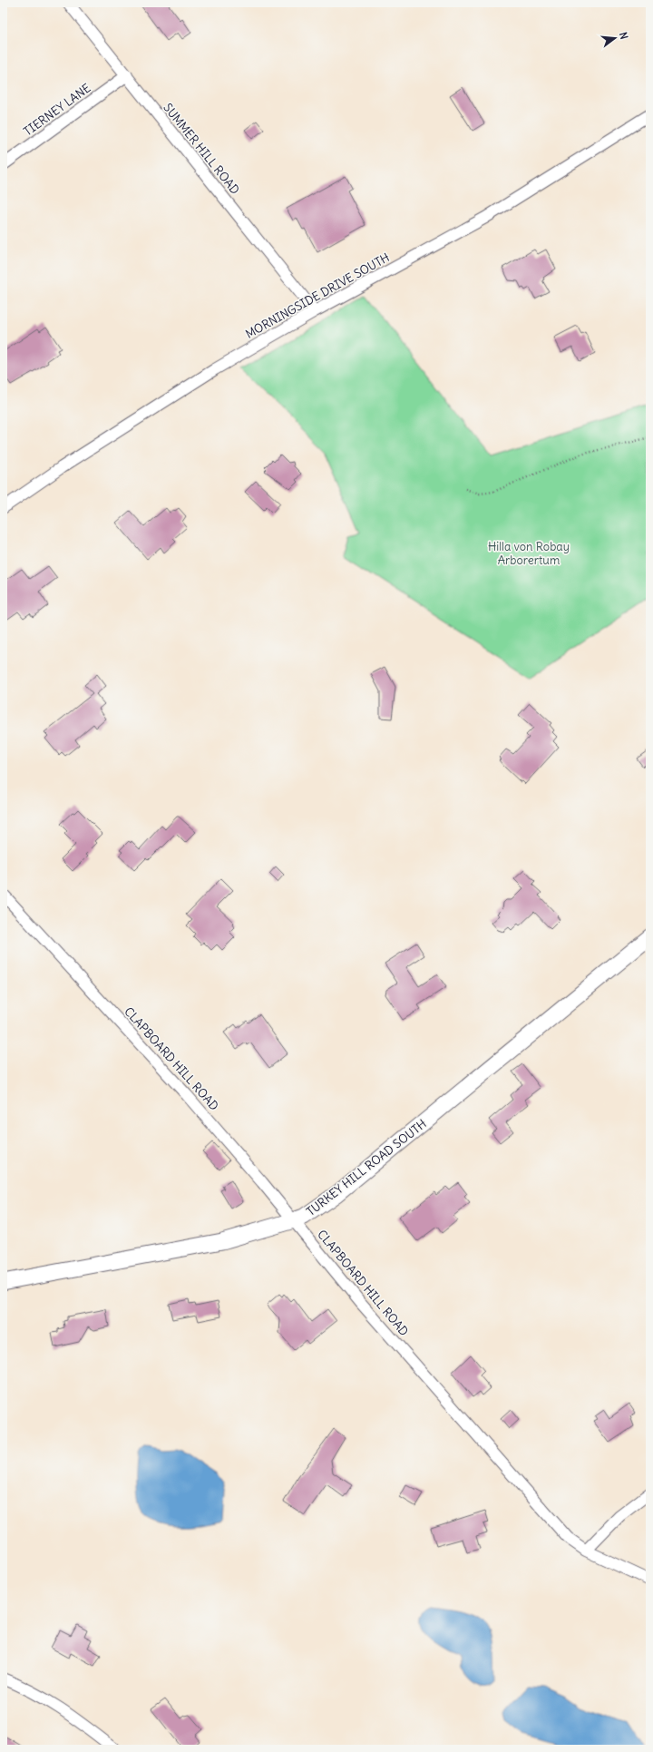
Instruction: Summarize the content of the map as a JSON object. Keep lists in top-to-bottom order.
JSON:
{
  "streets": {
    "street": [
      "TIERNEY LANE",
      "SUMMER HILL ROAD",
      "MORNINGSIDE DRIVE SOUTH",
      "CLAPBOARD HILL ROAD",
      "TURKEY HILL ROAD SOUTH"
    ]
  },
  "crossings": [
    ["TIERNEY LANE", "SUMMER HILL ROAD"],
    ["SUMMER HILL ROAD", "MORNINGSIDE DRIVE SOUTH"],
    ["CLAPBOARD HILL ROAD", "TURKEY HILL ROAD SOUTH"]
  ],
  "parks": ["Hilla von Robay Arborertum"],
  "north": "right"
}
